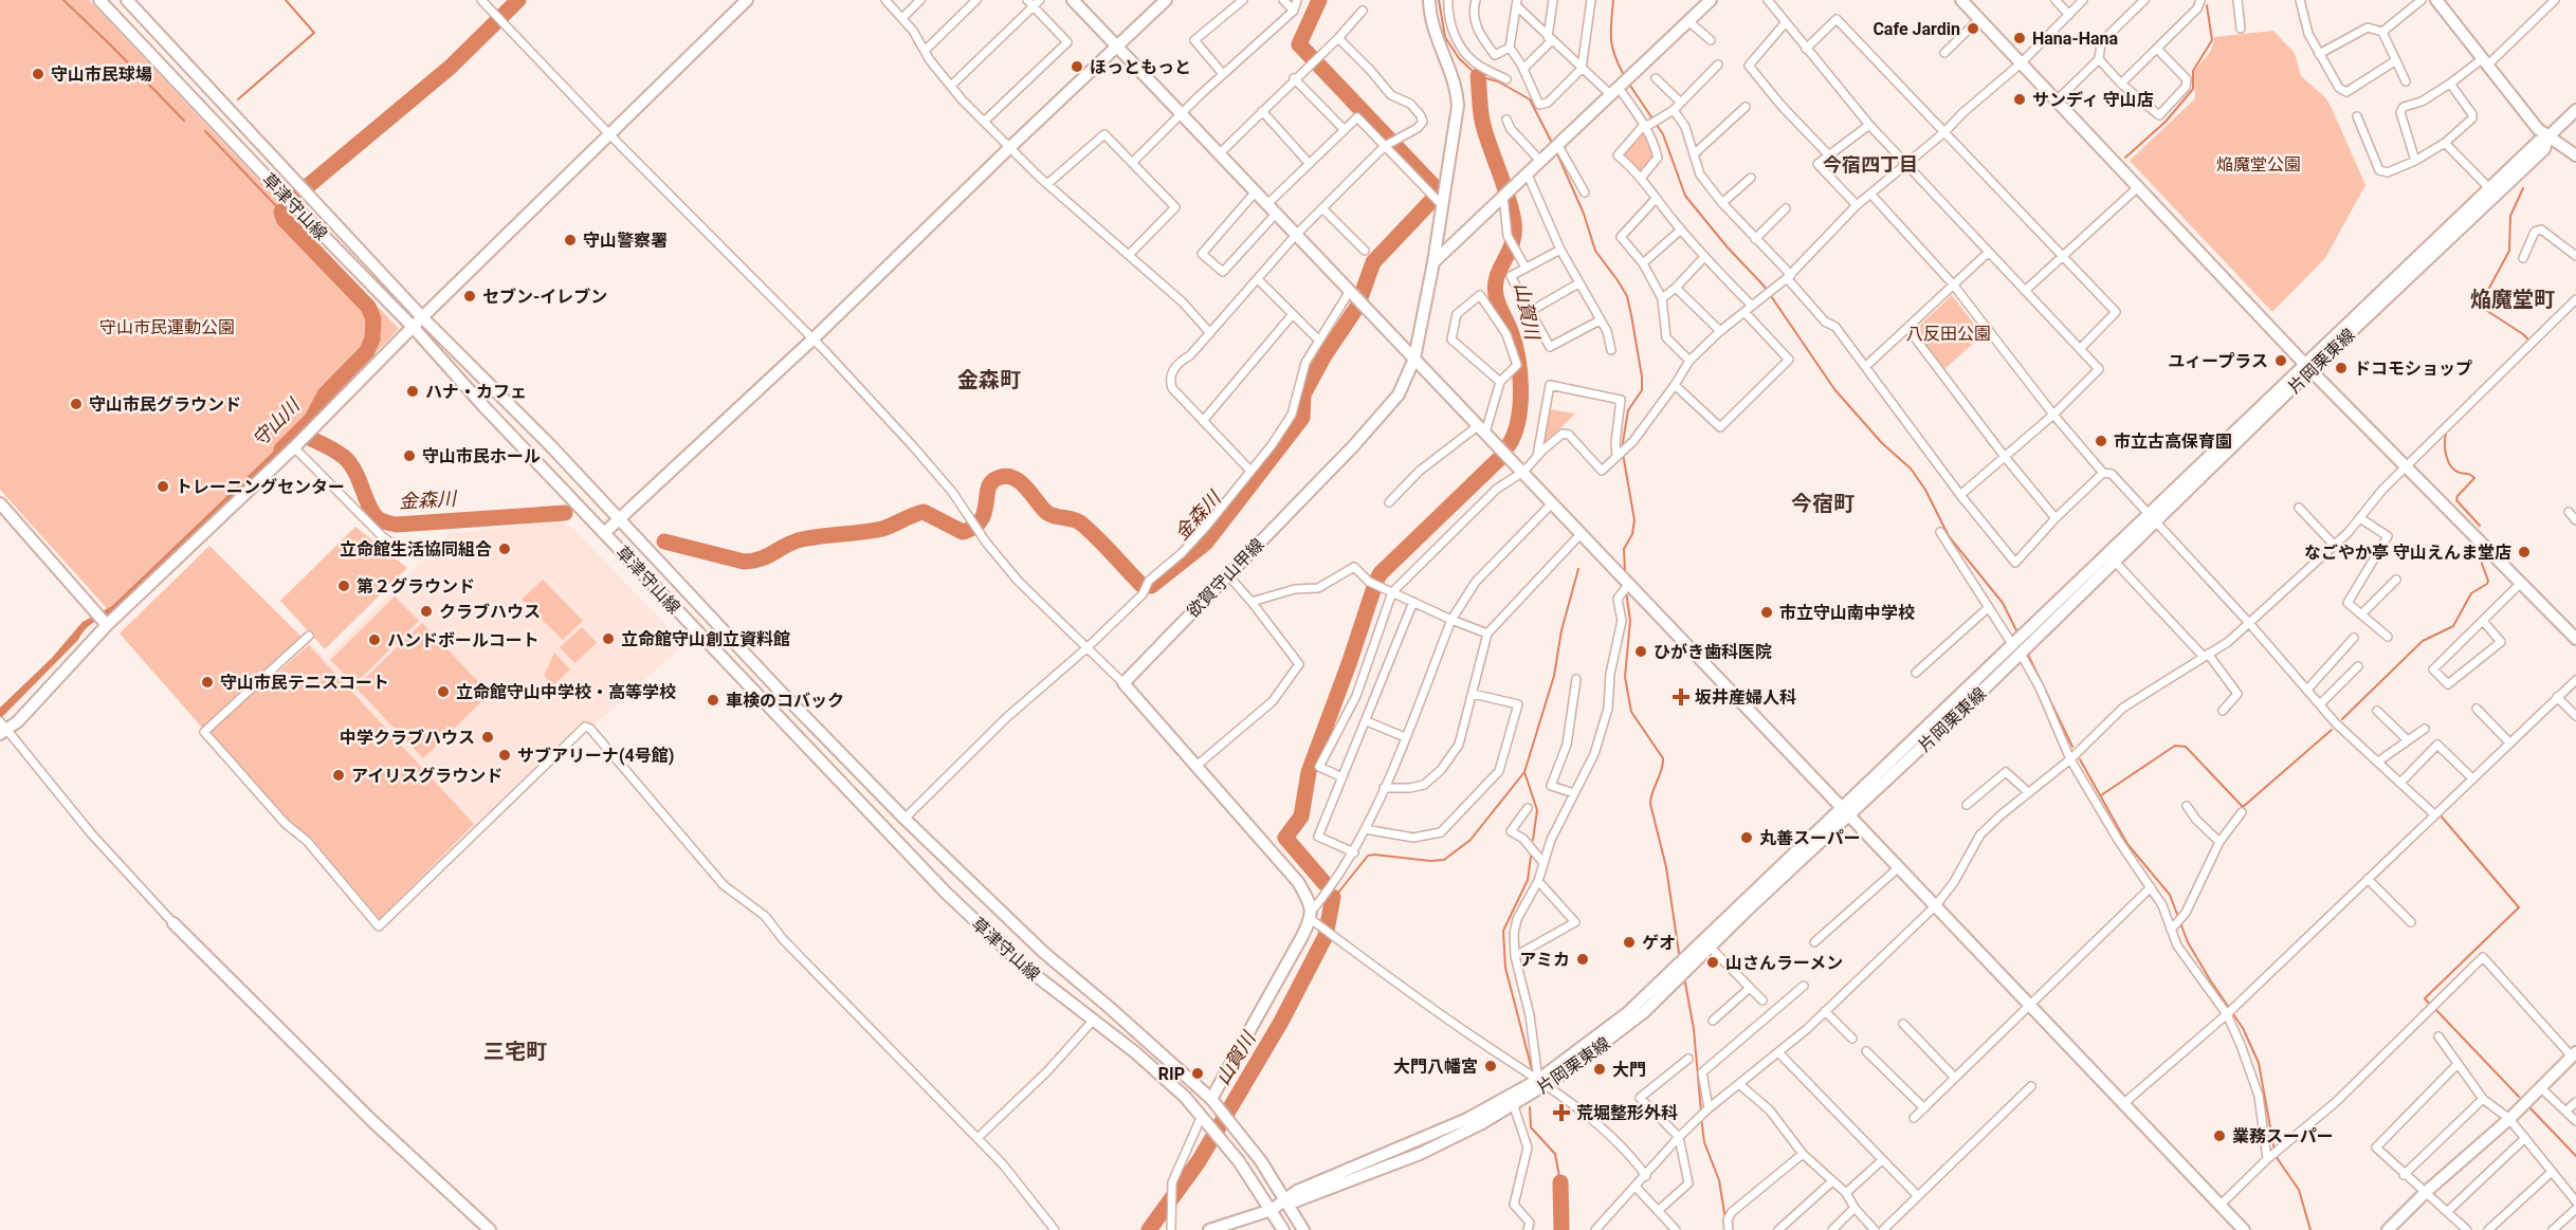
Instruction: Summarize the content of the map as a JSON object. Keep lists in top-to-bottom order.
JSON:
{
  "streets": {
    "main road": ["草津守山線", "片岡栗東線", "欲賀守山甲線"]
  },
  "crossings": [
    ["草津守山線", "片岡栗東線"]
  ],
  "districts": [
    "今宿四丁目",
    "焔魔堂町",
    "金森町",
    "今宿町",
    "三宅町"
  ],
  "water": ["山賀川", "守山川", "金森川"],
  "parks": ["焔魔堂公園", "守山市民運動公園", "八反田公園"],
  "places": {
    "other": [
      "Cafe Jardin",
      "Hana-Hana",
      "ほっともっと",
      "守山市民球場",
      "サンディ 守山店",
      "守山警察署",
      "セブン-イレブン",
      "ユィープラス",
      "ドコモショップ",
      "ハナ・カフェ",
      "守山市民グラウンド",
      "市立古高保育園",
      "守山市民ホール",
      "トレーニングセンター",
      "立命館生活協同組合",
      "なごやか亭 守山えんま堂店",
      "第２グラウンド",
      "クラブハウス",
      "市立守山南中学校",
      "立命館守山創立資料館",
      "ハンドボールコート",
      "ひがき歯科医院",
      "守山市民テニスコート",
      "立命館守山中学校・高等学校",
      "車検のコバック",
      "中学クラブハウス",
      "サブアリーナ(4号館)",
      "アイリスグラウンド",
      "丸善スーパー",
      "ゲオ",
      "アミカ",
      "山さんラーメン",
      "大門八幡宮",
      "大門",
      "RIP",
      "業務スーパー"
    ],
    "health": ["坂井産婦人科", "荒堀整形外科"]
  }
}
